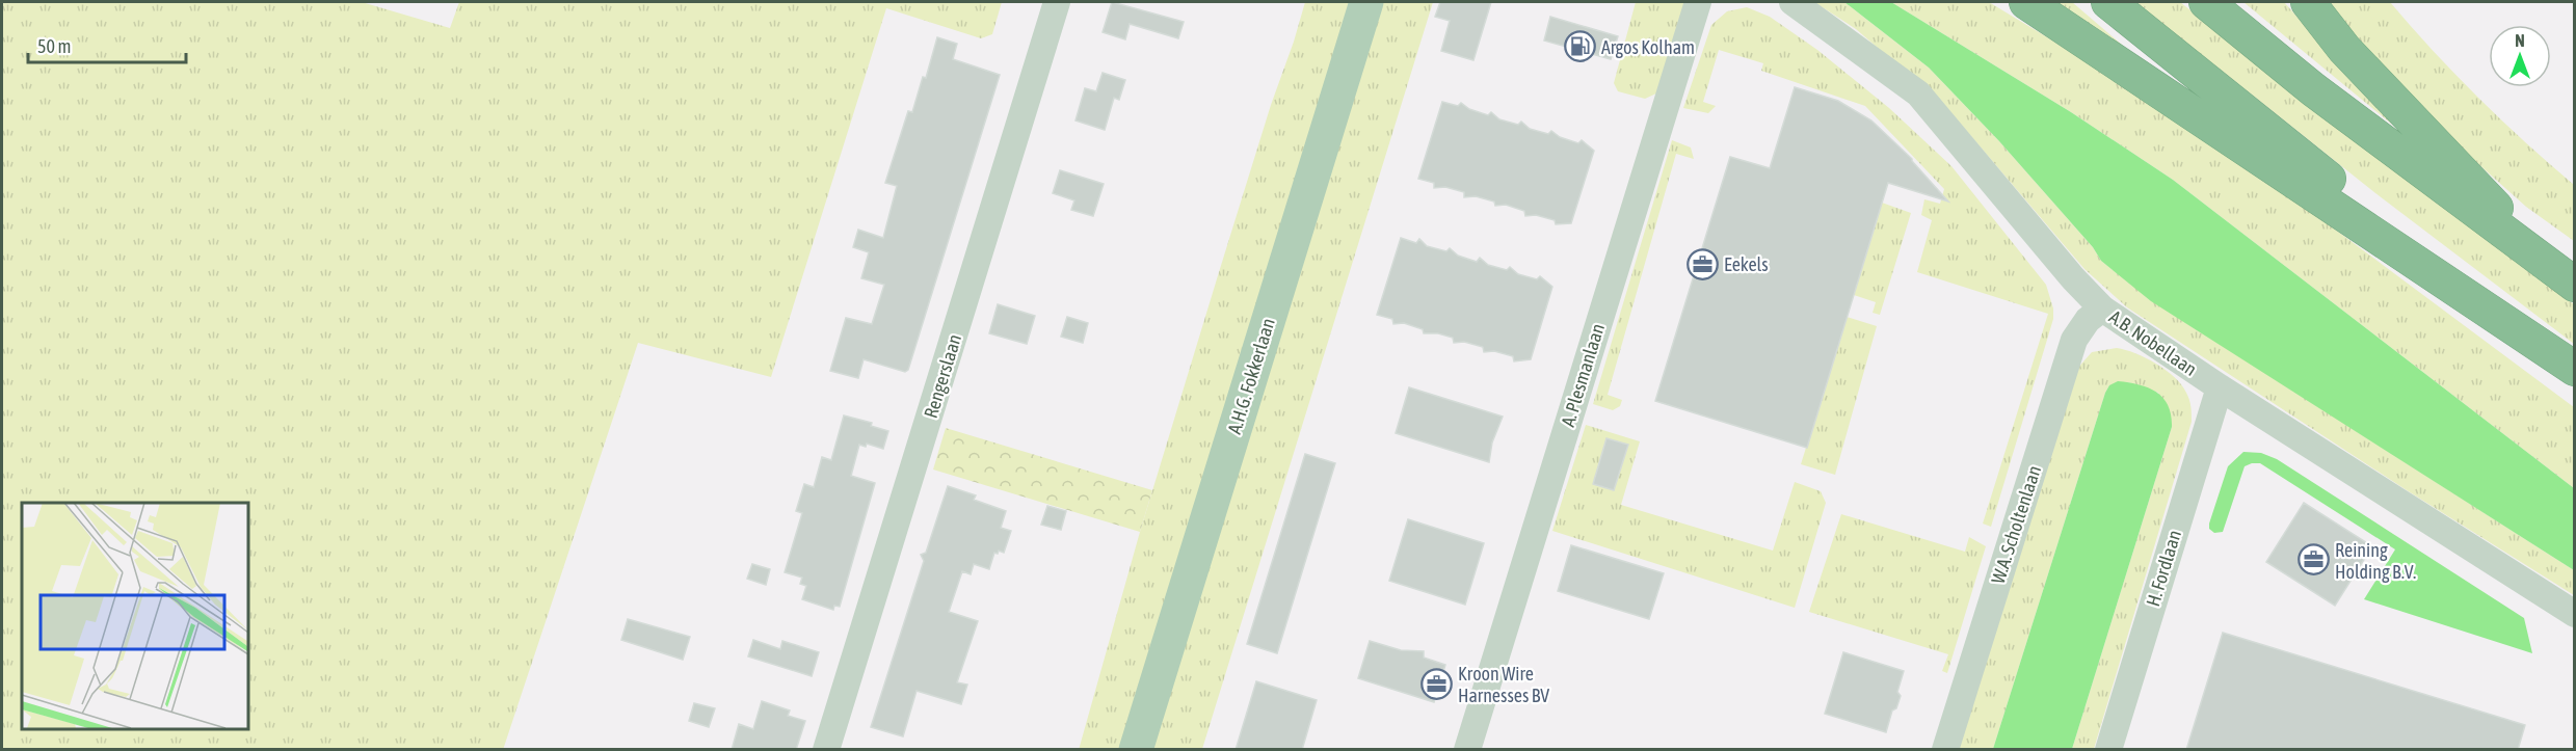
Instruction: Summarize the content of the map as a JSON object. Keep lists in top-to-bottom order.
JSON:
{
  "streets": {
    "main road": ["A.H.G. Fokkerlaan"],
    "street": [
      "A.B. Nobellaan",
      "A. Plesmanlaan",
      "Rengerslaan",
      "W.A. Scholtenlaan",
      "H. Fordlaan"
    ]
  },
  "crossings": [
    ["A.B. Nobellaan", "W.A. Scholtenlaan"],
    ["A.B. Nobellaan", "H. Fordlaan"]
  ],
  "places": {
    "fuel station": ["Argos Kolham"],
    "office": ["Eekels", "Reining Holding B.V.", "Kroon Wire Harnesses BV"]
  },
  "scale_bar": "50 m",
  "north": "top"
}
